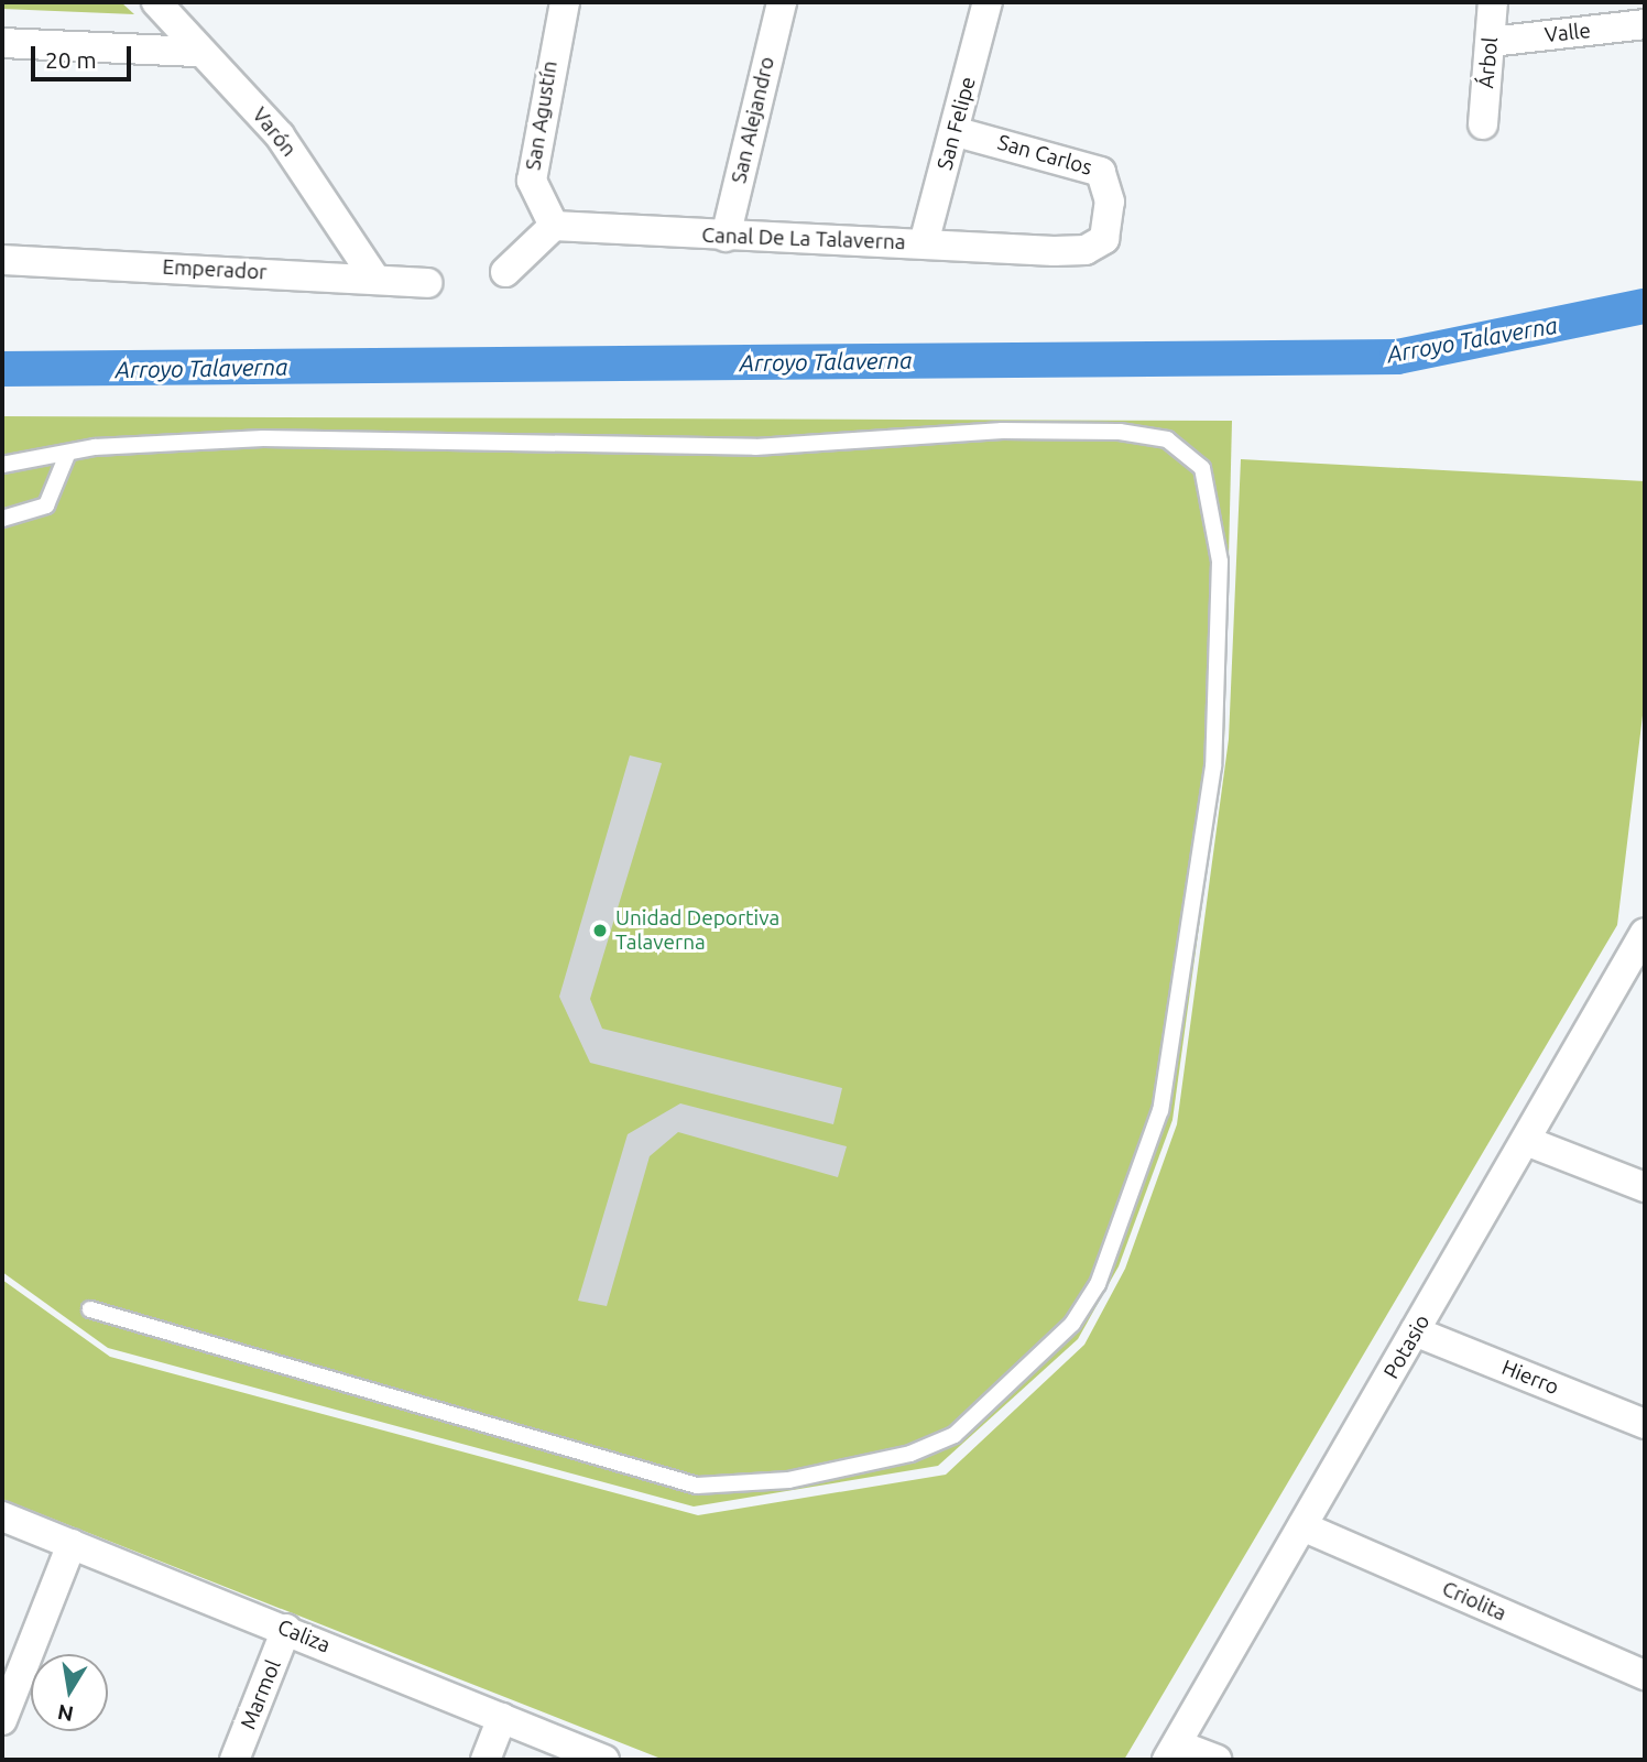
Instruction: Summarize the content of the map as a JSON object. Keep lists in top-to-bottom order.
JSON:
{
  "streets": {
    "street": [
      "Valle",
      "Árbol",
      "San Agustín",
      "San Alejandro",
      "San Felipe",
      "Varón",
      "San Carlos",
      "Canal De La Talaverna",
      "Emperador",
      "Potasio",
      "Hierro",
      "Criolita",
      "Caliza",
      "Marmol"
    ]
  },
  "crossings": [
    ["Valle", "Árbol"],
    ["San Agustín", "Canal De La Talaverna"],
    ["San Alejandro", "Canal De La Talaverna"],
    ["San Felipe", "San Carlos"],
    ["San Felipe", "Canal De La Talaverna"],
    ["Varón", "Emperador"],
    ["San Carlos", "Canal De La Talaverna"],
    ["Potasio", "Hierro"],
    ["Potasio", "Criolita"],
    ["Caliza", "Marmol"]
  ],
  "water": ["Arroyo Talaverna"],
  "places": ["Unidad Deportiva Talaverna"],
  "scale_bar": "20 m",
  "north": "bottom"
}
